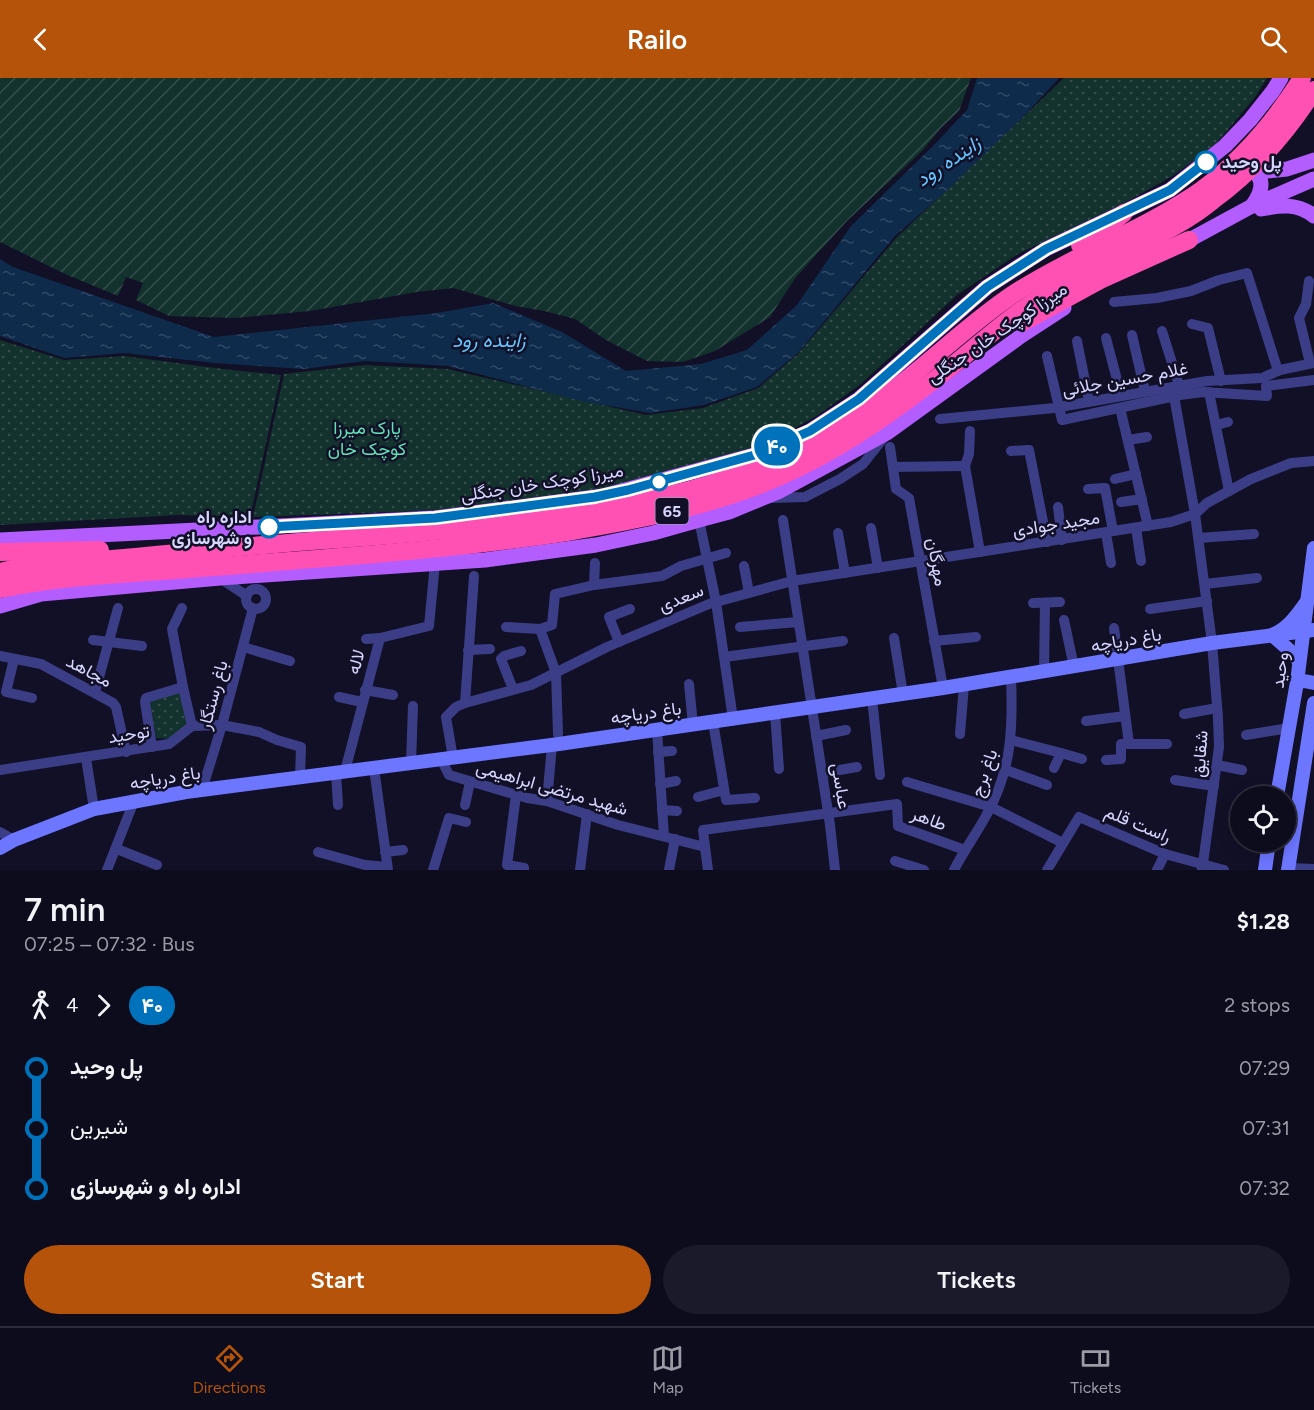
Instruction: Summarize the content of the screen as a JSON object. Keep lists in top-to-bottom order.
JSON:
{
  "streets": {
    "highway": ["65"],
    "main road": ["میرزا کوچک خان جنگلی"],
    "street": [
      "غلام حسین جلائی",
      "مجید جوادی",
      "مهرگان",
      "سعدی",
      "باغ دریاچه",
      "لاله",
      "وحید",
      "مجاهد",
      "باغ رستگار",
      "توحید",
      "شقایق",
      "باغ برج",
      "عباسی",
      "شهید مرتضی ابراهیمی",
      "طاهر",
      "راست قلم"
    ]
  },
  "crossings": [
    ["میرزا کوچک خان جنگلی", "مهرگان"],
    ["میرزا کوچک خان جنگلی", "لاله"],
    ["میرزا کوچک خان جنگلی", "باغ رستگار"],
    ["مجید جوادی", "مهرگان"],
    ["مجید جوادی", "سعدی"],
    ["مهرگان", "سعدی"],
    ["مهرگان", "باغ دریاچه"],
    ["سعدی", "عباسی"],
    ["باغ دریاچه", "لاله"],
    ["باغ دریاچه", "وحید"],
    ["باغ دریاچه", "باغ رستگار"],
    ["باغ دریاچه", "توحید"],
    ["باغ دریاچه", "شقایق"],
    ["باغ دریاچه", "باغ برج"],
    ["باغ دریاچه", "عباسی"],
    ["باغ دریاچه", "شهید مرتضی ابراهیمی"],
    ["مجاهد", "توحید"],
    ["شقایق", "راست قلم"],
    ["باغ برج", "طاهر"],
    ["عباسی", "طاهر"]
  ],
  "water": ["زاینده رود"],
  "parks": ["پارک میرزا کوچک خان"],
  "places": ["پل وحید", "اداره راه و شهرسازی"],
  "lines": ["bus line ۴۰"],
  "page": {
    "header": "Railo",
    "on_map": "۴۰",
    "heading": ["7 min", "07:25 – 07:32 · Bus", "$1.28"],
    "legs": ["4", "۴۰", "2 stops"],
    "list": [
      {
        "name": "پل وحید",
        "value": "07:29"
      },
      {
        "name": "شیرین",
        "value": "07:31"
      },
      {
        "name": "اداره راه و شهرسازی",
        "value": "07:32"
      }
    ],
    "buttons": ["Start", "Tickets"],
    "tabs": ["Directions", "Map", "Tickets"]
  }
}
